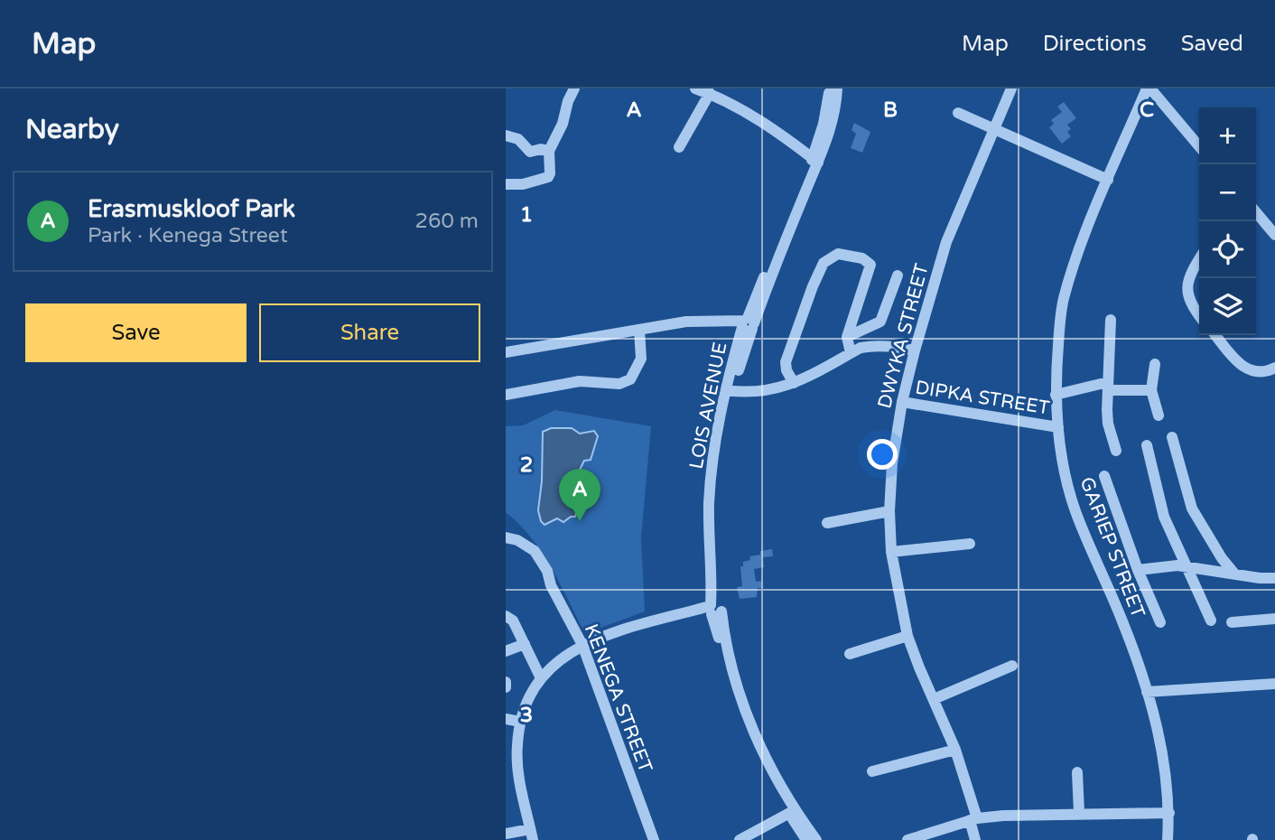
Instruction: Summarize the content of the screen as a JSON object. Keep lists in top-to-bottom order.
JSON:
{
  "streets": {
    "street": [
      "DWYKA STREET",
      "DIPKA STREET",
      "LOIS AVENUE",
      "GARIEP STREET",
      "KENEGA STREET"
    ]
  },
  "crossings": [
    ["DWYKA STREET", "DIPKA STREET"],
    ["DIPKA STREET", "GARIEP STREET"]
  ],
  "page": {
    "header": "Map",
    "nav": ["Map", "Directions", "Saved"],
    "heading": "Nearby",
    "map_buttons": ["+", "−"],
    "list": [
      {
        "mark": "A",
        "name": "Erasmuskloof Park",
        "note": "Park · Kenega Street",
        "value": "260 m"
      }
    ],
    "buttons": ["Save", "Share"],
    "pins": "A"
  },
  "grid": {
    "columns": ["A", "B", "C"],
    "rows": ["1", "2", "3"]
  }
}
